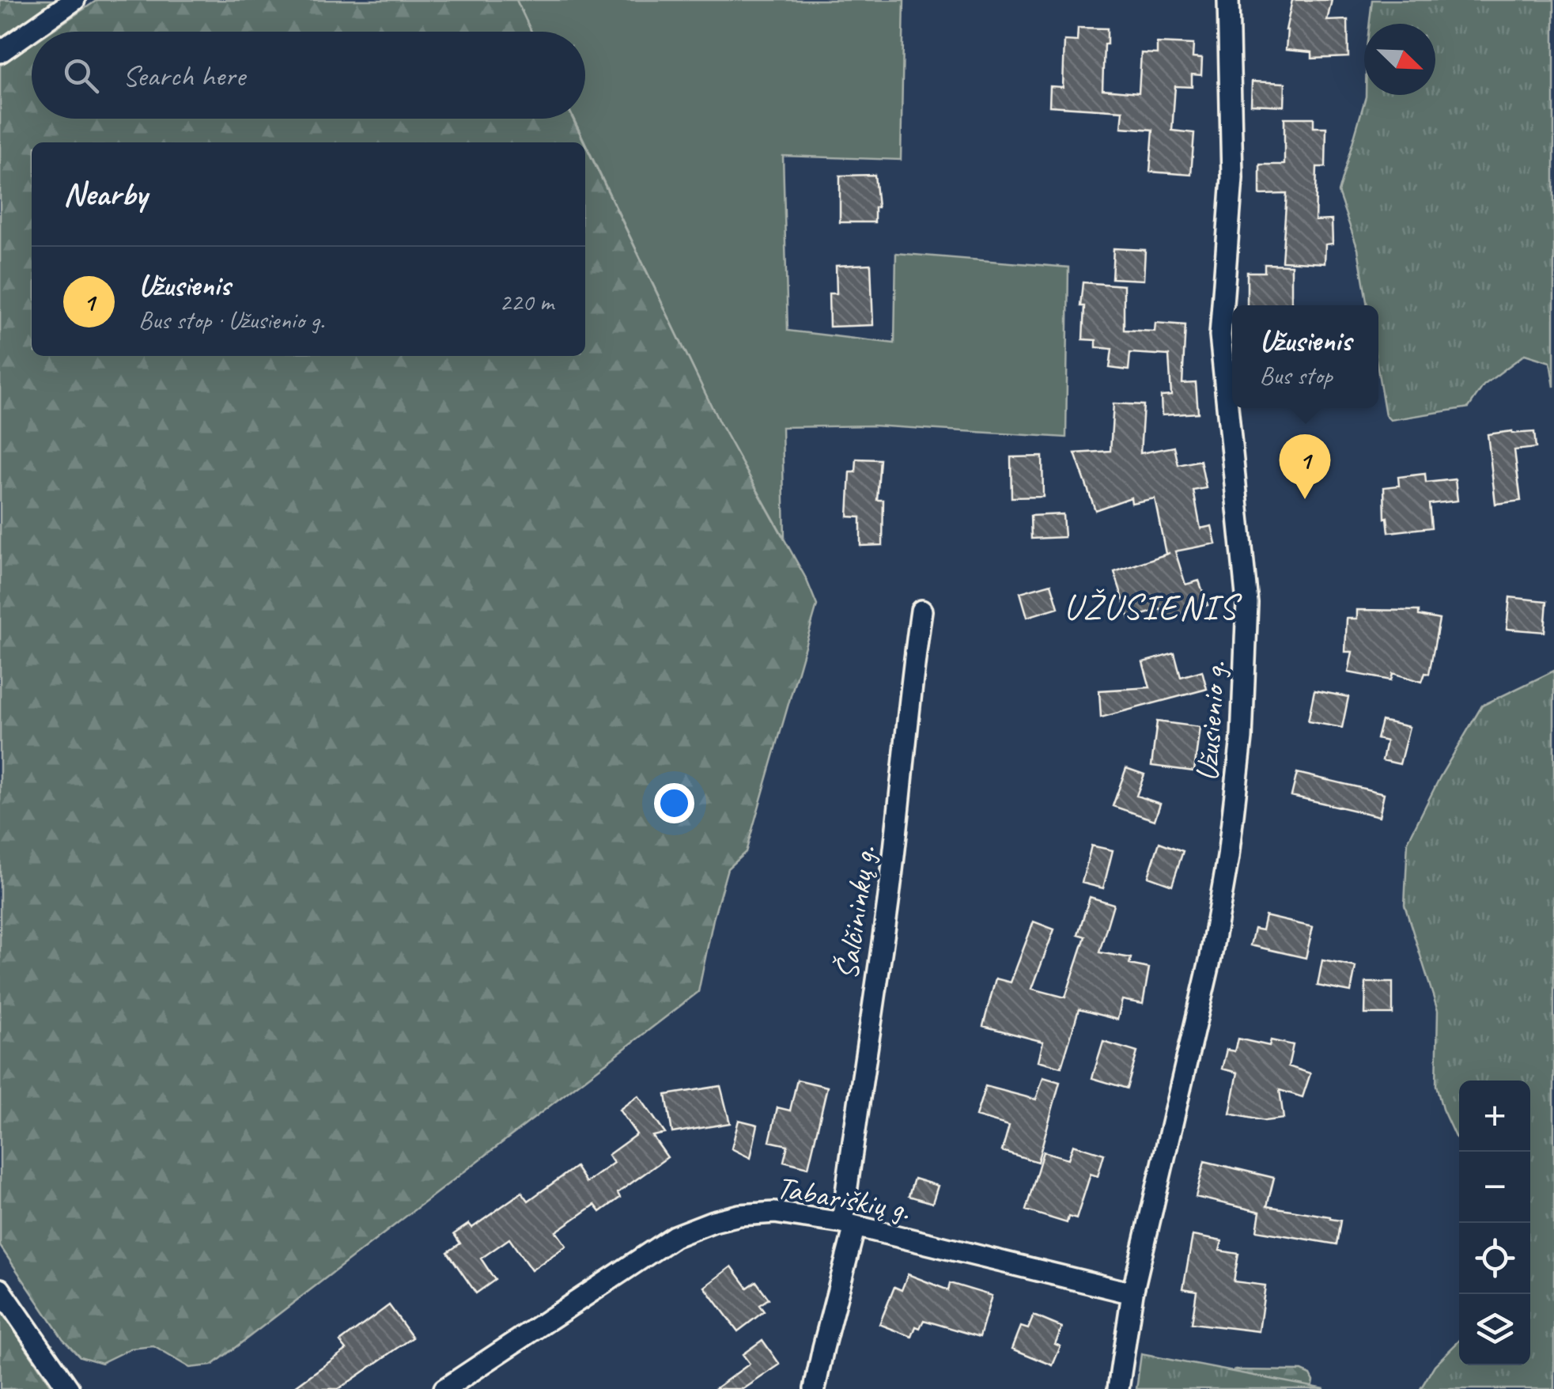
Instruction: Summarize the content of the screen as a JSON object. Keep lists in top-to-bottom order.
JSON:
{
  "streets": {
    "street": ["Užusienio g.", "Šalčininkų g.", "Tabariškių g."]
  },
  "crossings": [
    ["Užusienio g.", "Tabariškių g."],
    ["Šalčininkų g.", "Tabariškių g."]
  ],
  "districts": ["UŽUSIENIS"],
  "north": "bottom right",
  "page": {
    "search": "Search here",
    "heading": "Nearby",
    "list": [
      {
        "mark": "1",
        "name": "Užusienis",
        "note": "Bus stop · Užusienio g.",
        "value": "220 m"
      }
    ],
    "popup": ["Užusienis", "Bus stop"],
    "pins": "1",
    "map_buttons": ["+", "−"]
  }
}
